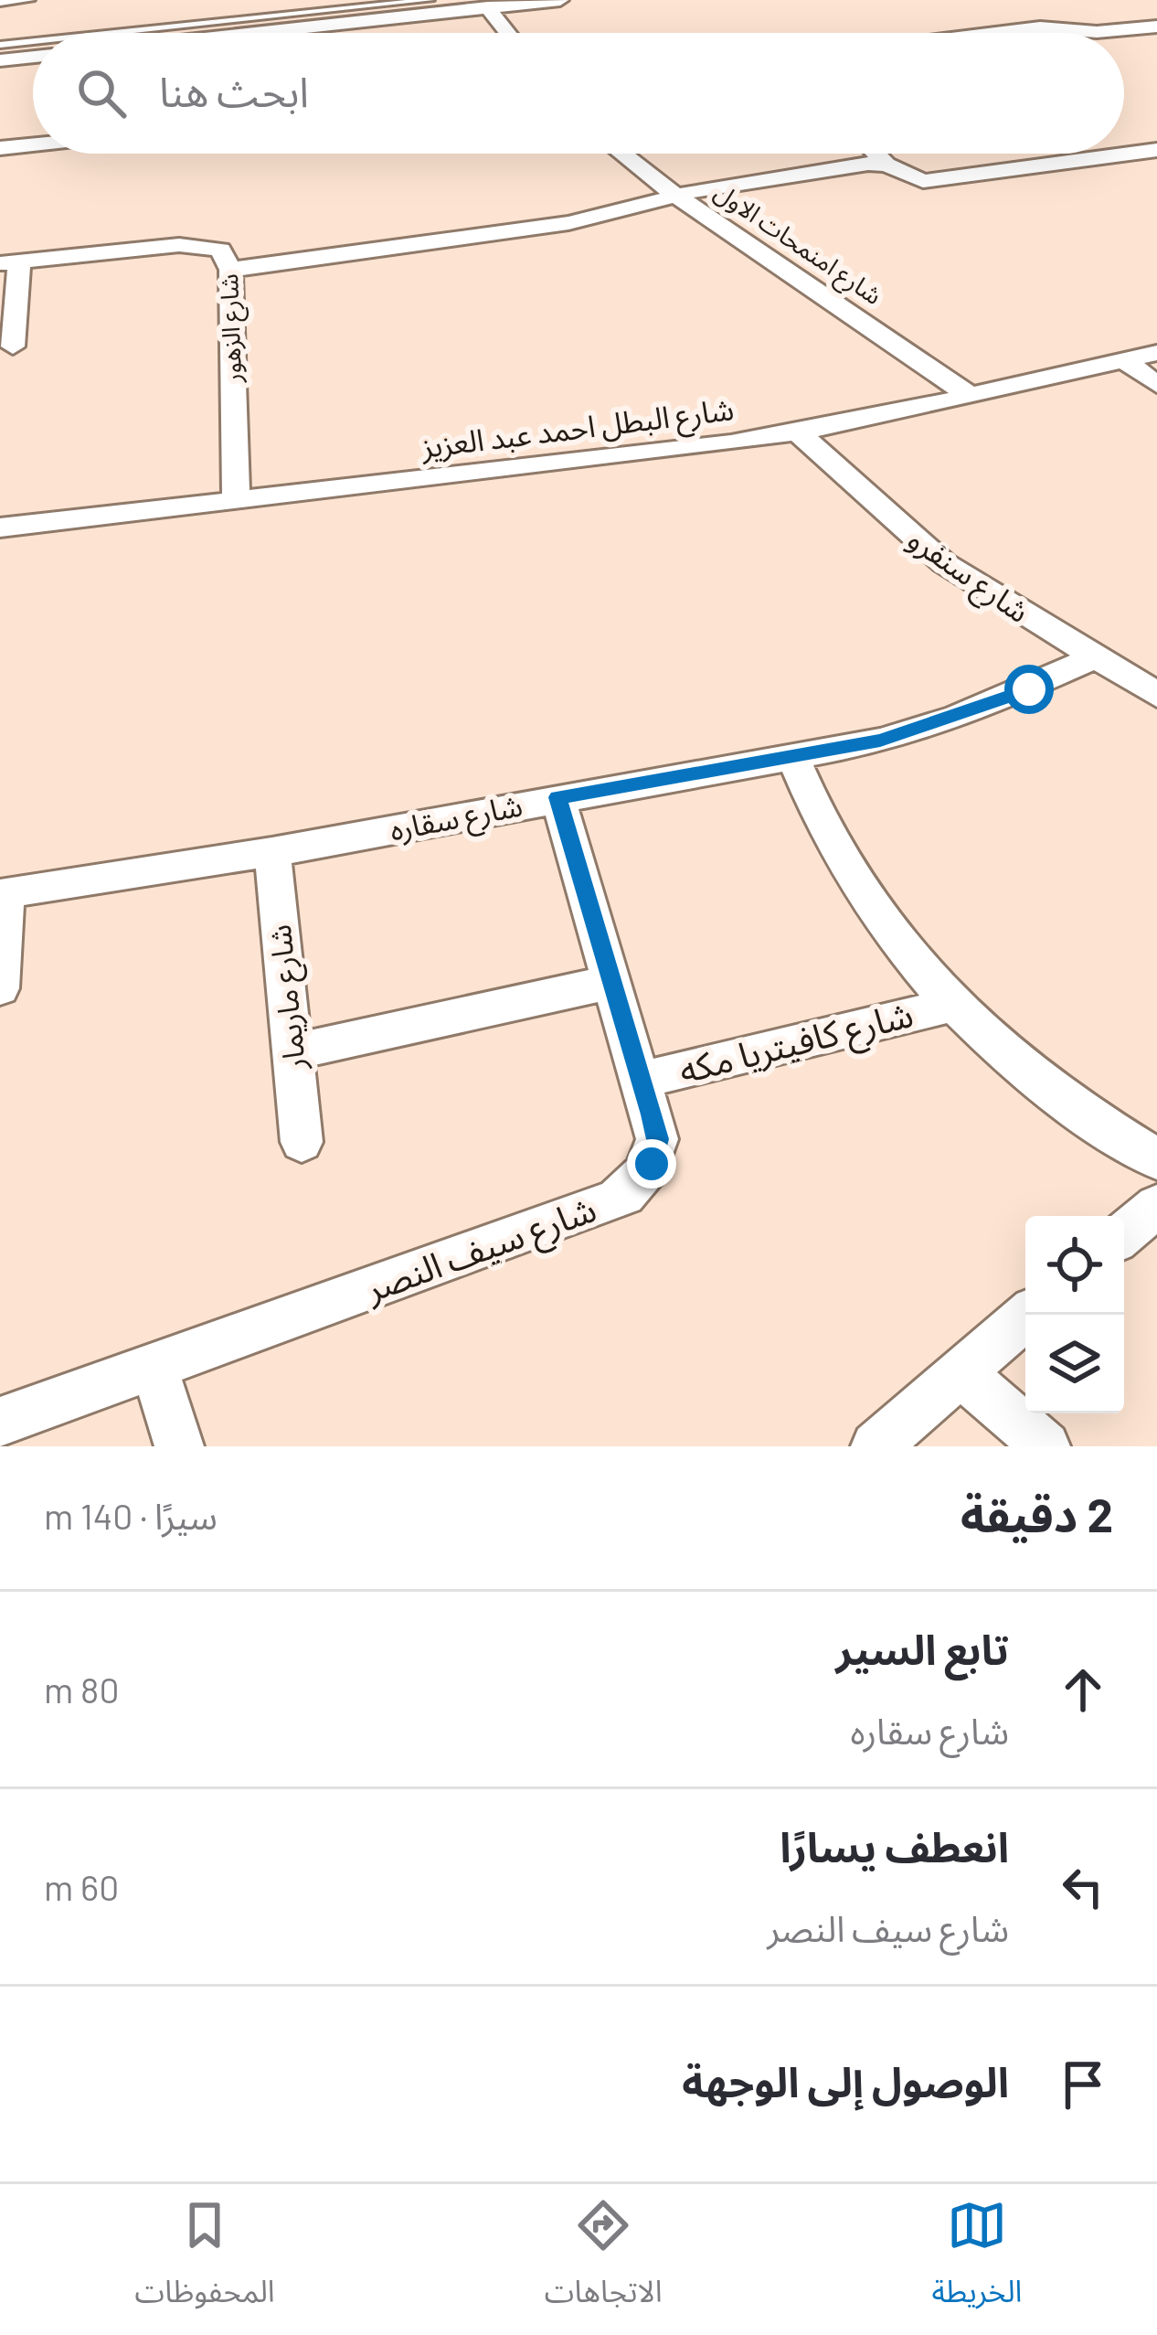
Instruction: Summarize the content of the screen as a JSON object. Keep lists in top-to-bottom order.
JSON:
{
  "streets": {
    "street": [
      "شارع امنمحات الاول",
      "شارع الزهور",
      "شارع البطل احمد عبد العزيز",
      "شارع سنفرو",
      "شارع سقاره",
      "شارع ماريمار",
      "شارع كافيتريا مكه",
      "شارع سيف النصر"
    ]
  },
  "crossings": [
    ["شارع امنمحات الاول", "شارع البطل احمد عبد العزيز"],
    ["شارع الزهور", "شارع البطل احمد عبد العزيز"],
    ["شارع البطل احمد عبد العزيز", "شارع سنفرو"],
    ["شارع سنفرو", "شارع سقاره"],
    ["شارع سقاره", "شارع ماريمار"],
    ["شارع سقاره", "شارع سيف النصر"],
    ["شارع كافيتريا مكه", "شارع سيف النصر"]
  ],
  "page": {
    "search": "ابحث هنا",
    "heading": ["2 دقيقة", "سيرًا · 140 m"],
    "list": [
      ["تابع السير", "شارع سقاره", "80 m"],
      ["انعطف يسارًا", "شارع سيف النصر", "60 m"],
      "الوصول إلى الوجهة"
    ],
    "nav": ["الخريطة", "الاتجاهات", "المحفوظات"]
  }
}
